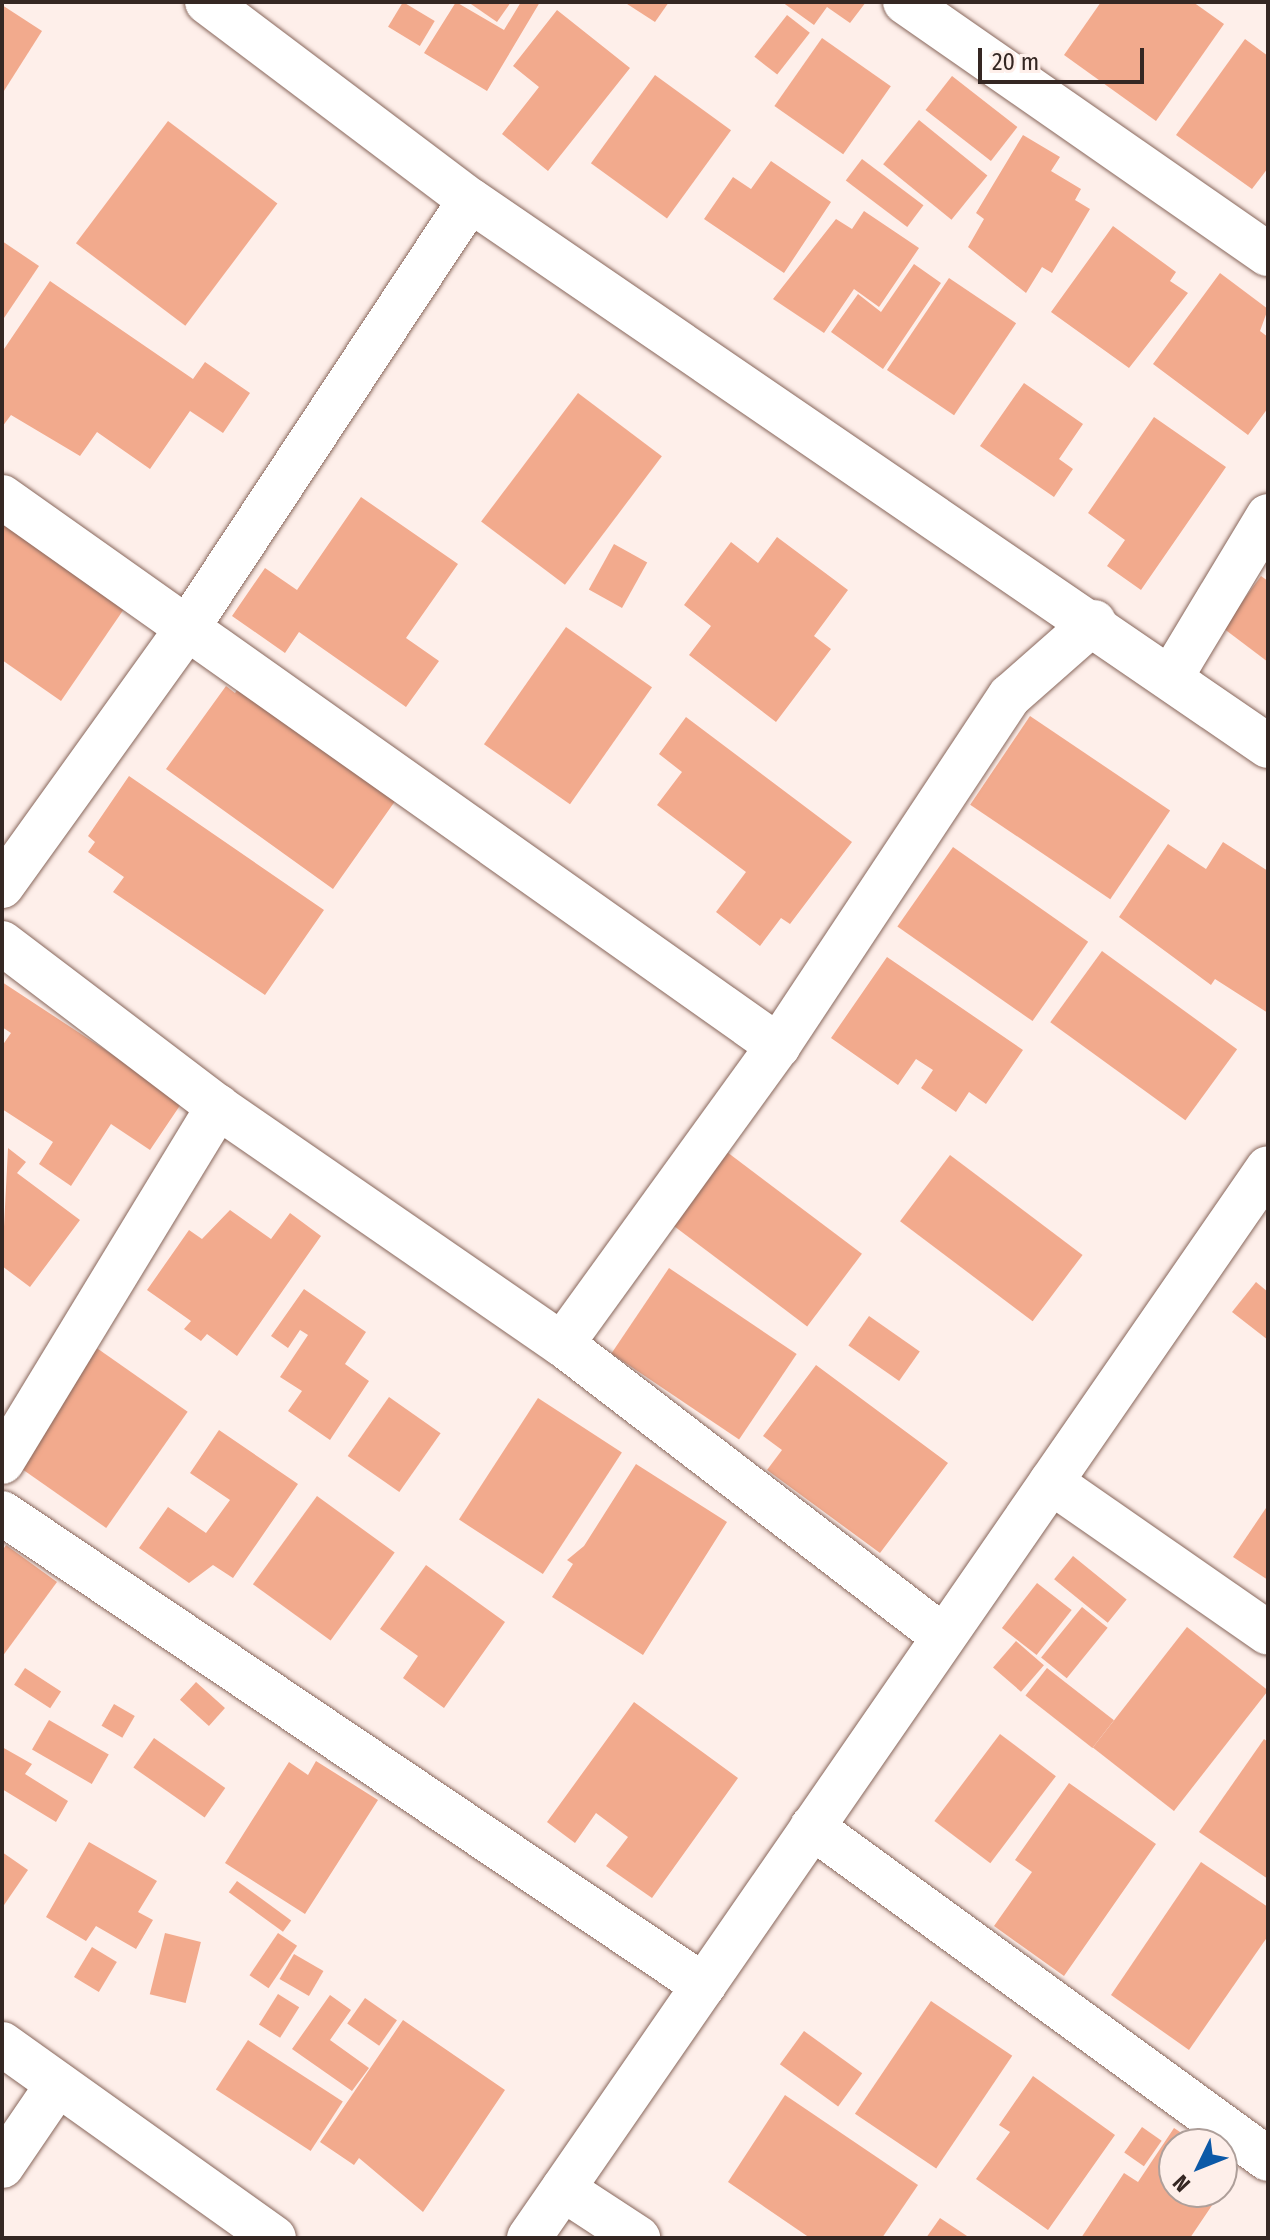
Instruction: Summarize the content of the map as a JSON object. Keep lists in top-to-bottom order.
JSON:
{
  "scale_bar": "20 m",
  "north": "bottom left"
}
